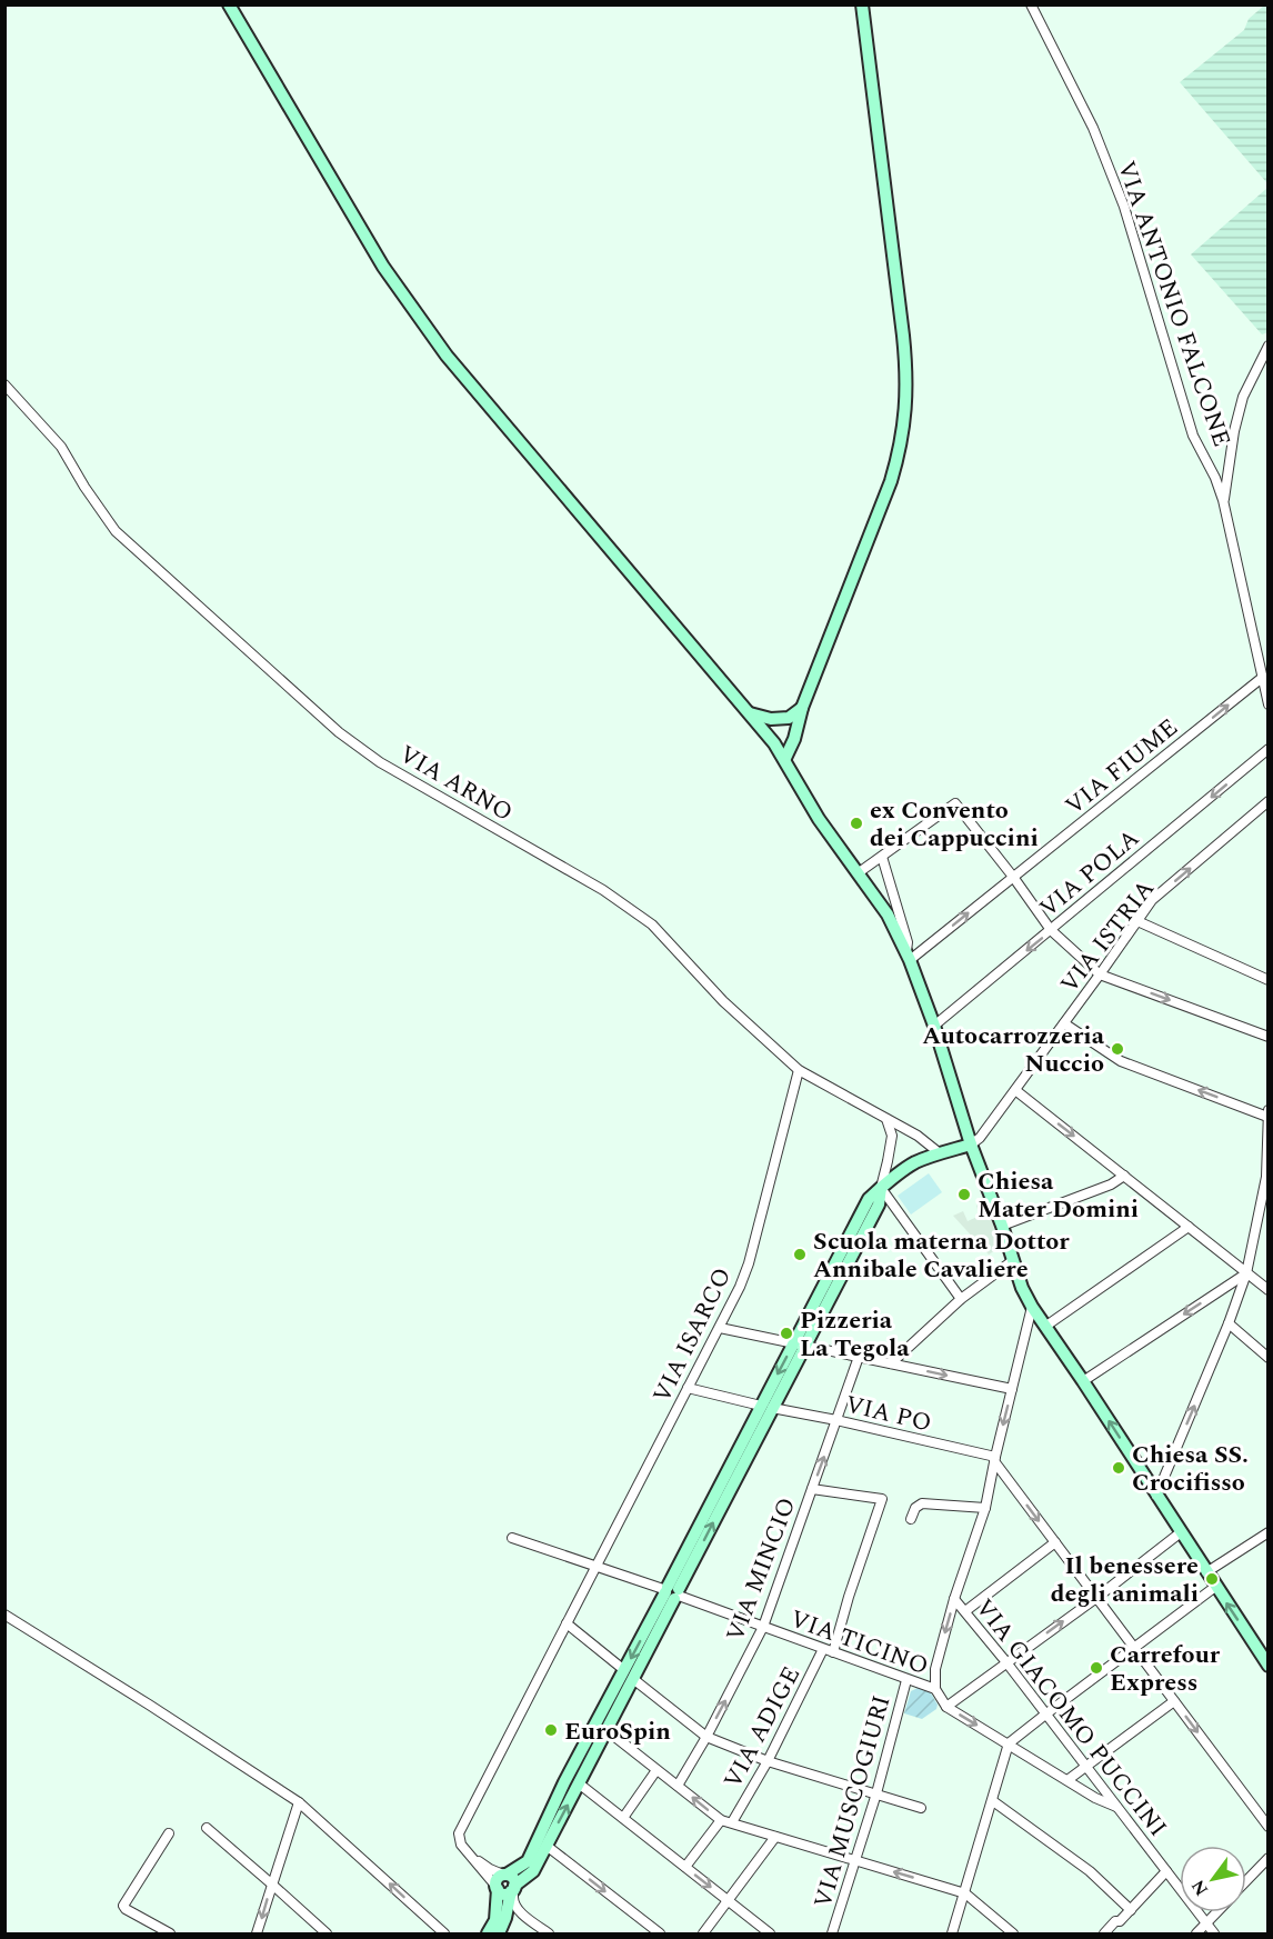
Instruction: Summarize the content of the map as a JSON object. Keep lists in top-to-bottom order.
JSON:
{
  "streets": {
    "street": [
      "VIA ANTONIO FALCONE",
      "VIA FIUME",
      "VIA ARNO",
      "VIA POLA",
      "VIA ISTRIA",
      "VIA ISARCO",
      "VIA PO",
      "VIA MINCIO",
      "VIA TICINO",
      "VIA GIACOMO PUCCINI",
      "VIA ADIGE",
      "VIA MUSCOGIURI"
    ]
  },
  "crossings": [
    ["VIA ANTONIO FALCONE", "VIA FIUME"],
    ["VIA ARNO", "VIA ISARCO"],
    ["VIA ISARCO", "VIA PO"],
    ["VIA ISARCO", "VIA TICINO"],
    ["VIA PO", "VIA MINCIO"],
    ["VIA MINCIO", "VIA TICINO"],
    ["VIA TICINO", "VIA GIACOMO PUCCINI"],
    ["VIA TICINO", "VIA ADIGE"],
    ["VIA TICINO", "VIA MUSCOGIURI"]
  ],
  "one_way": [
    "VIA FIUME",
    "VIA POLA",
    "VIA ISTRIA",
    "VIA MINCIO"
  ],
  "places": [
    "ex Convento dei Cappuccini",
    "Autocarrozzeria Nuccio",
    "Chiesa Mater Domini",
    "Scuola materna Dottor Annibale Cavaliere",
    "Pizzeria La Tegola",
    "Chiesa SS. Crocifisso",
    "Il benessere degli animali",
    "Carrefour Express",
    "EuroSpin"
  ],
  "north": "bottom left"
}
